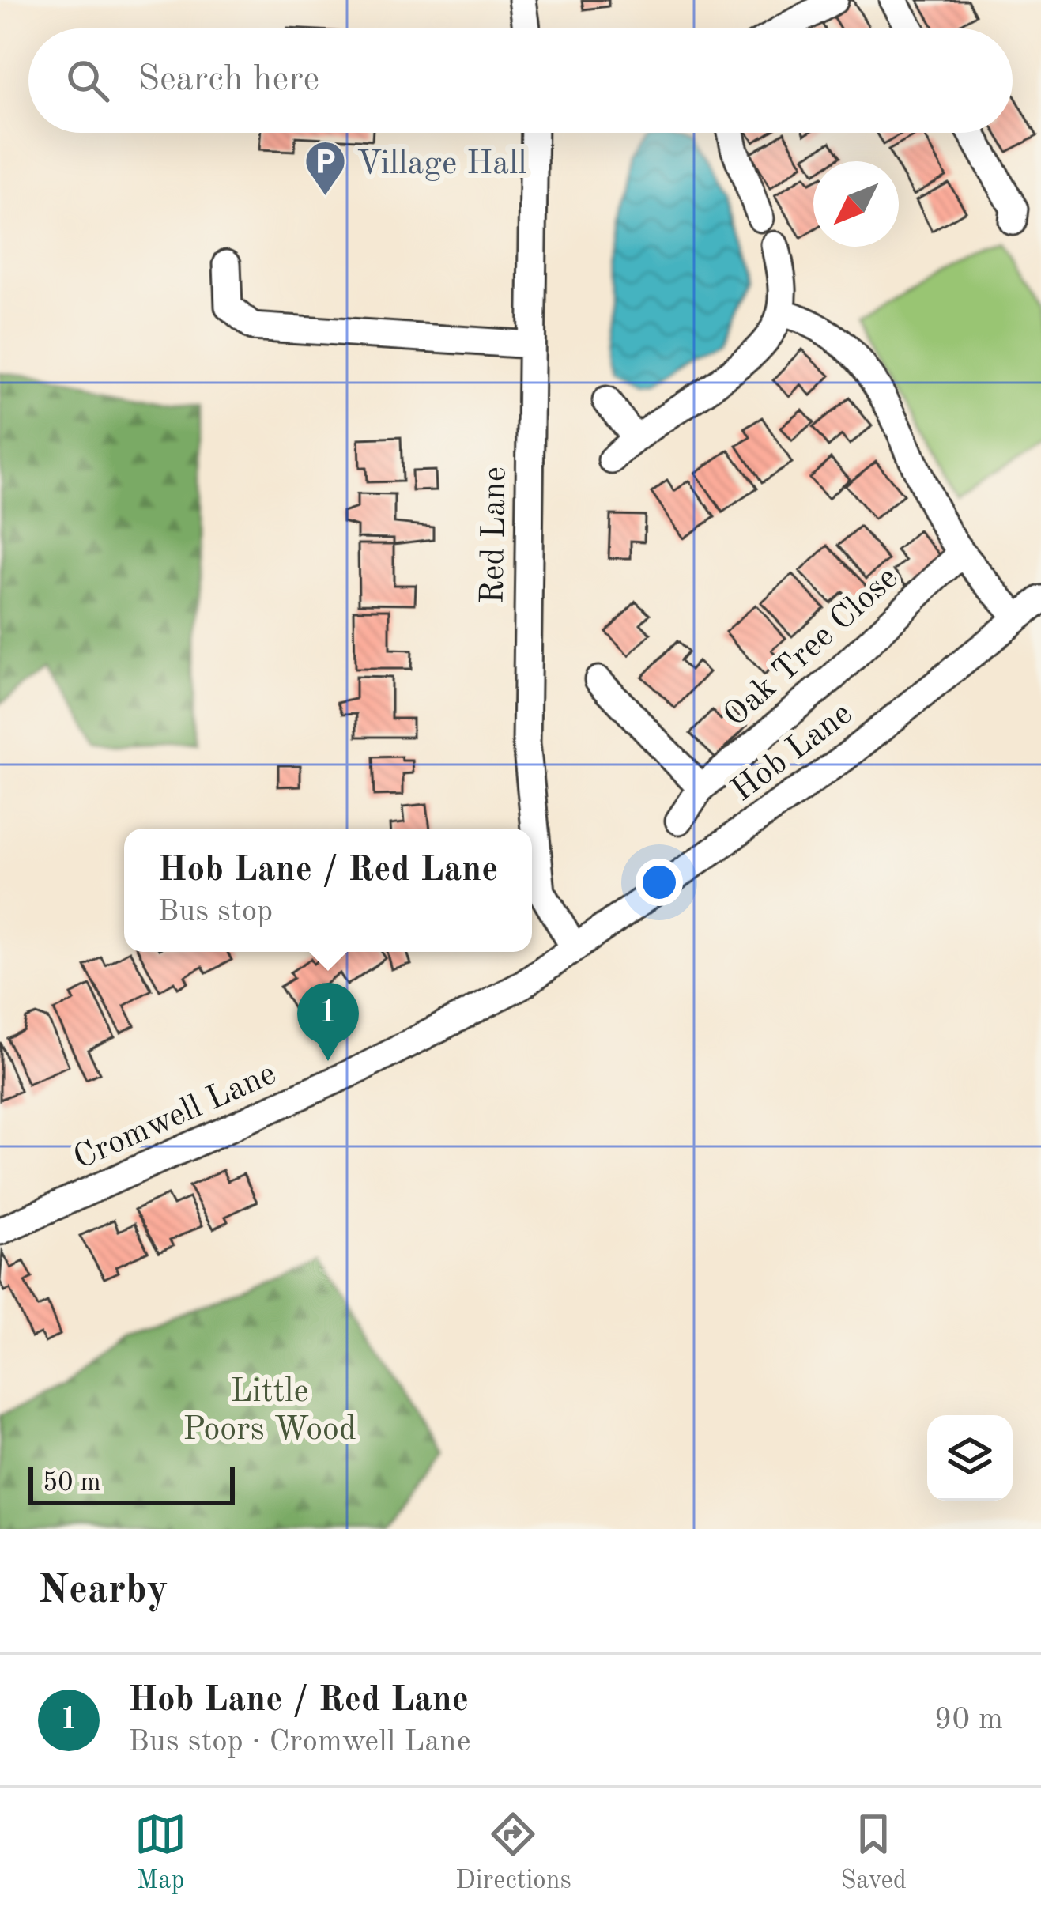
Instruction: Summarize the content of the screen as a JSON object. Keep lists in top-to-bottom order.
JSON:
{
  "streets": {
    "street": [
      "Red Lane",
      "Oak Tree Close",
      "Hob Lane",
      "Cromwell Lane"
    ]
  },
  "crossings": [
    ["Red Lane", "Hob Lane"],
    ["Red Lane", "Cromwell Lane"],
    ["Hob Lane", "Cromwell Lane"]
  ],
  "parks": ["Little Poors Wood"],
  "places": {
    "parking": ["Village Hall"]
  },
  "scale_bar": "50 m",
  "north": "bottom left",
  "page": {
    "search": "Search here",
    "popup": ["Hob Lane / Red Lane", "Bus stop"],
    "pins": "1",
    "scale": "50 m",
    "heading": "Nearby",
    "list": [
      {
        "mark": "1",
        "name": "Hob Lane / Red Lane",
        "note": "Bus stop · Cromwell Lane",
        "value": "90 m"
      }
    ],
    "nav": ["Map", "Directions", "Saved"]
  }
}
